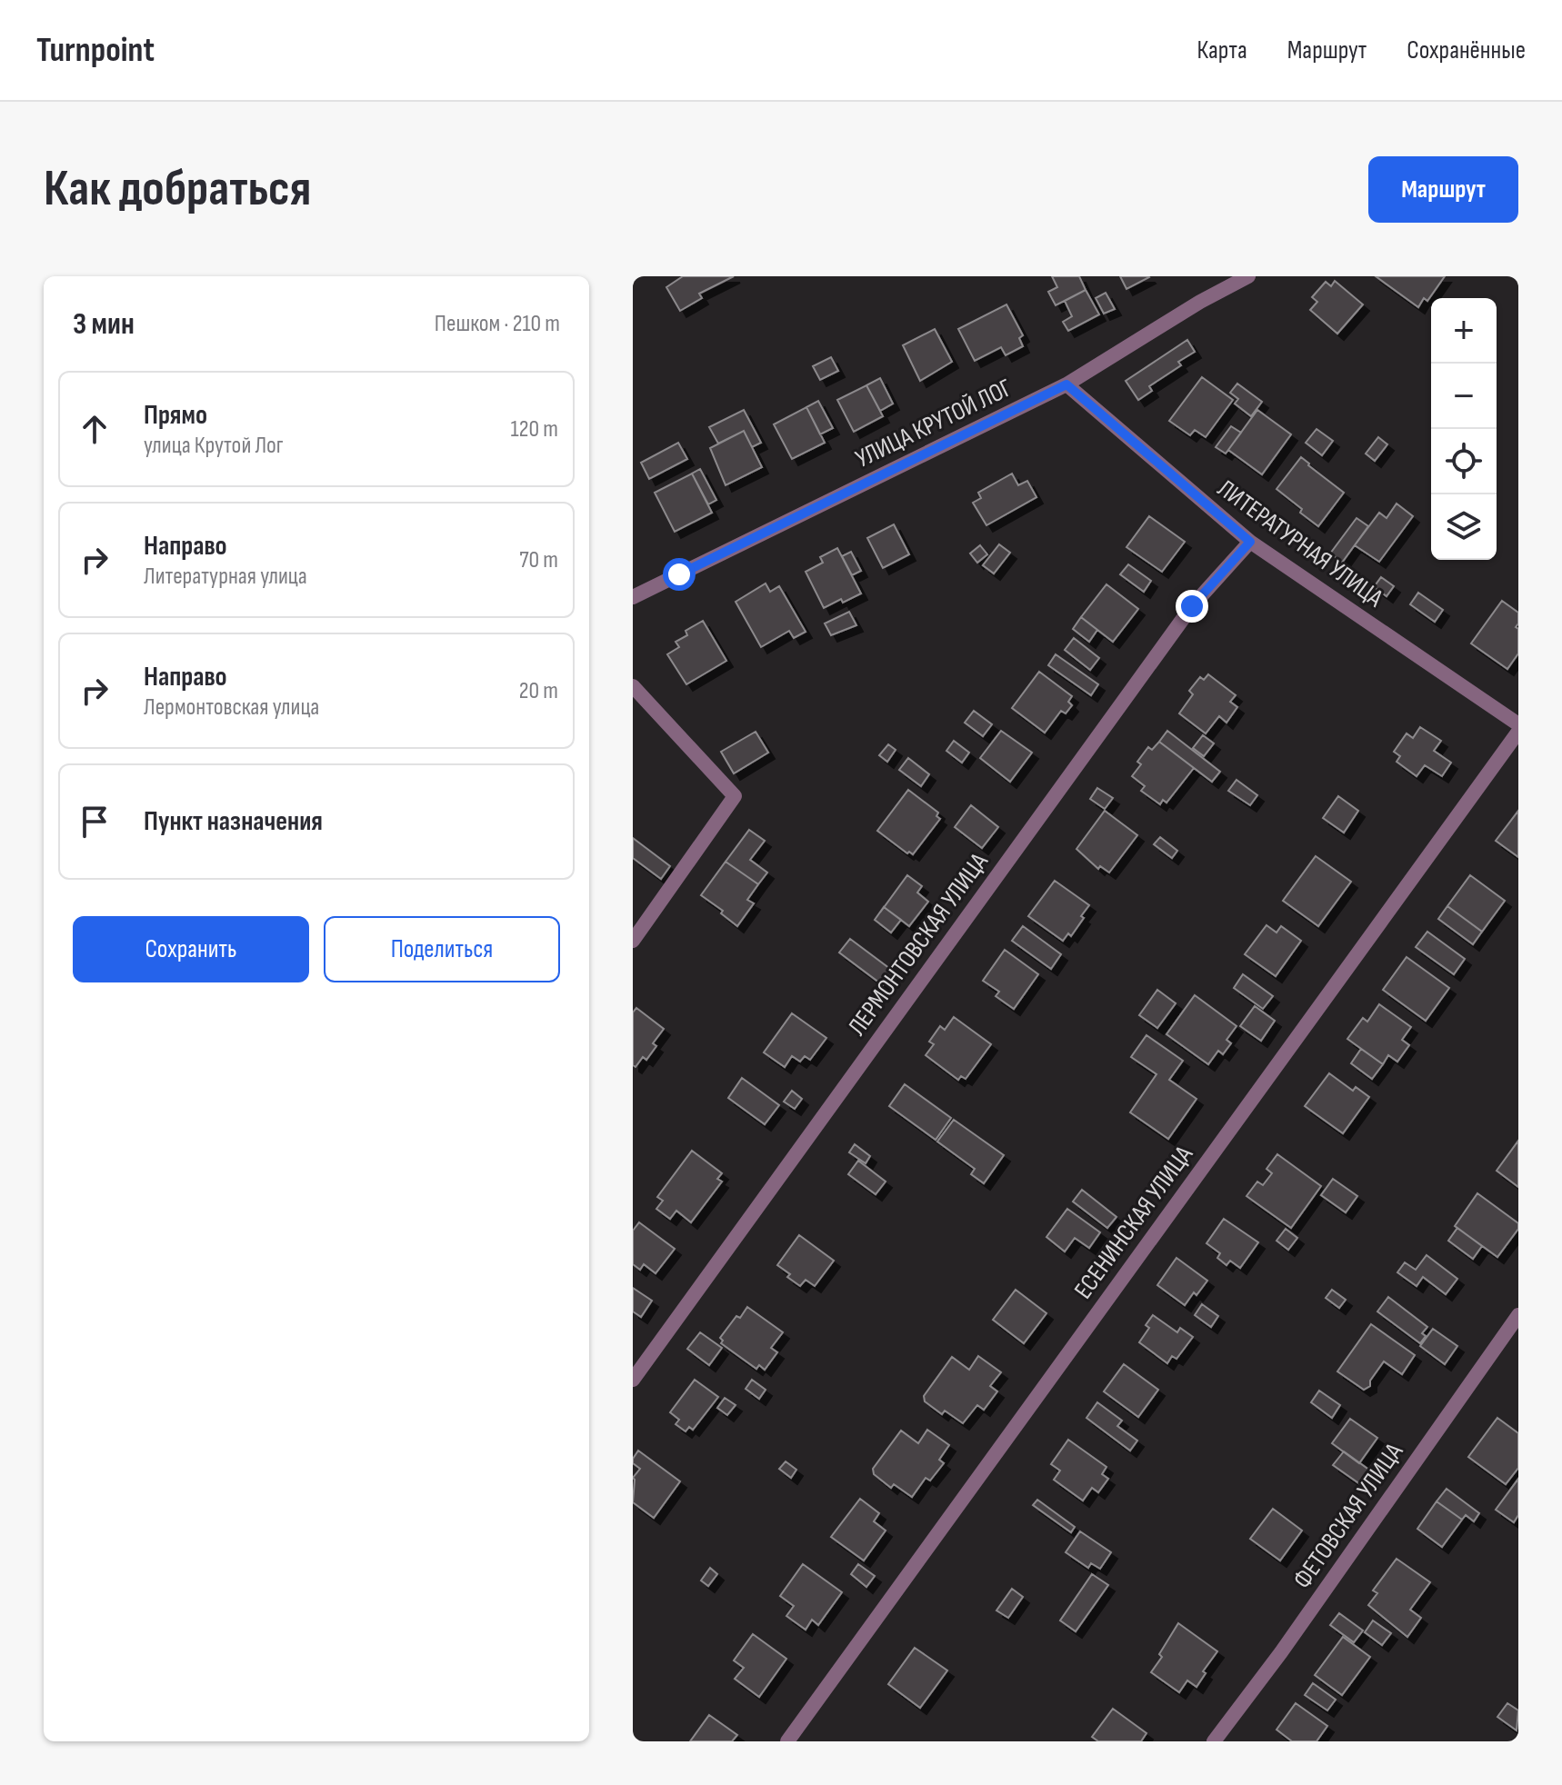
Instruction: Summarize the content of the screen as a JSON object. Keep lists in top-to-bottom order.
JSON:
{
  "streets": {
    "street": [
      "УЛИЦА КРУТОЙ ЛОГ",
      "ЛИТЕРАТУРНАЯ УЛИЦА",
      "ЛЕРМОНТОВСКАЯ УЛИЦА",
      "ЕСЕНИНСКАЯ УЛИЦА",
      "ФЕТОВСКАЯ УЛИЦА"
    ]
  },
  "crossings": [
    ["УЛИЦА КРУТОЙ ЛОГ", "ЛИТЕРАТУРНАЯ УЛИЦА"],
    ["ЛИТЕРАТУРНАЯ УЛИЦА", "ЛЕРМОНТОВСКАЯ УЛИЦА"]
  ],
  "page": {
    "header": "Turnpoint",
    "nav": ["Карта", "Маршрут", "Сохранённые"],
    "buttons": [
      "Маршрут",
      ["Сохранить", "Поделиться"]
    ],
    "title": "Как добраться",
    "heading": ["3 мин", "Пешком · 210 m"],
    "map_buttons": ["+", "−"],
    "list": [
      ["Прямо", "улица Крутой Лог", "120 m"],
      ["Направо", "Литературная улица", "70 m"],
      ["Направо", "Лермонтовская улица", "20 m"],
      "Пункт назначения"
    ]
  }
}
